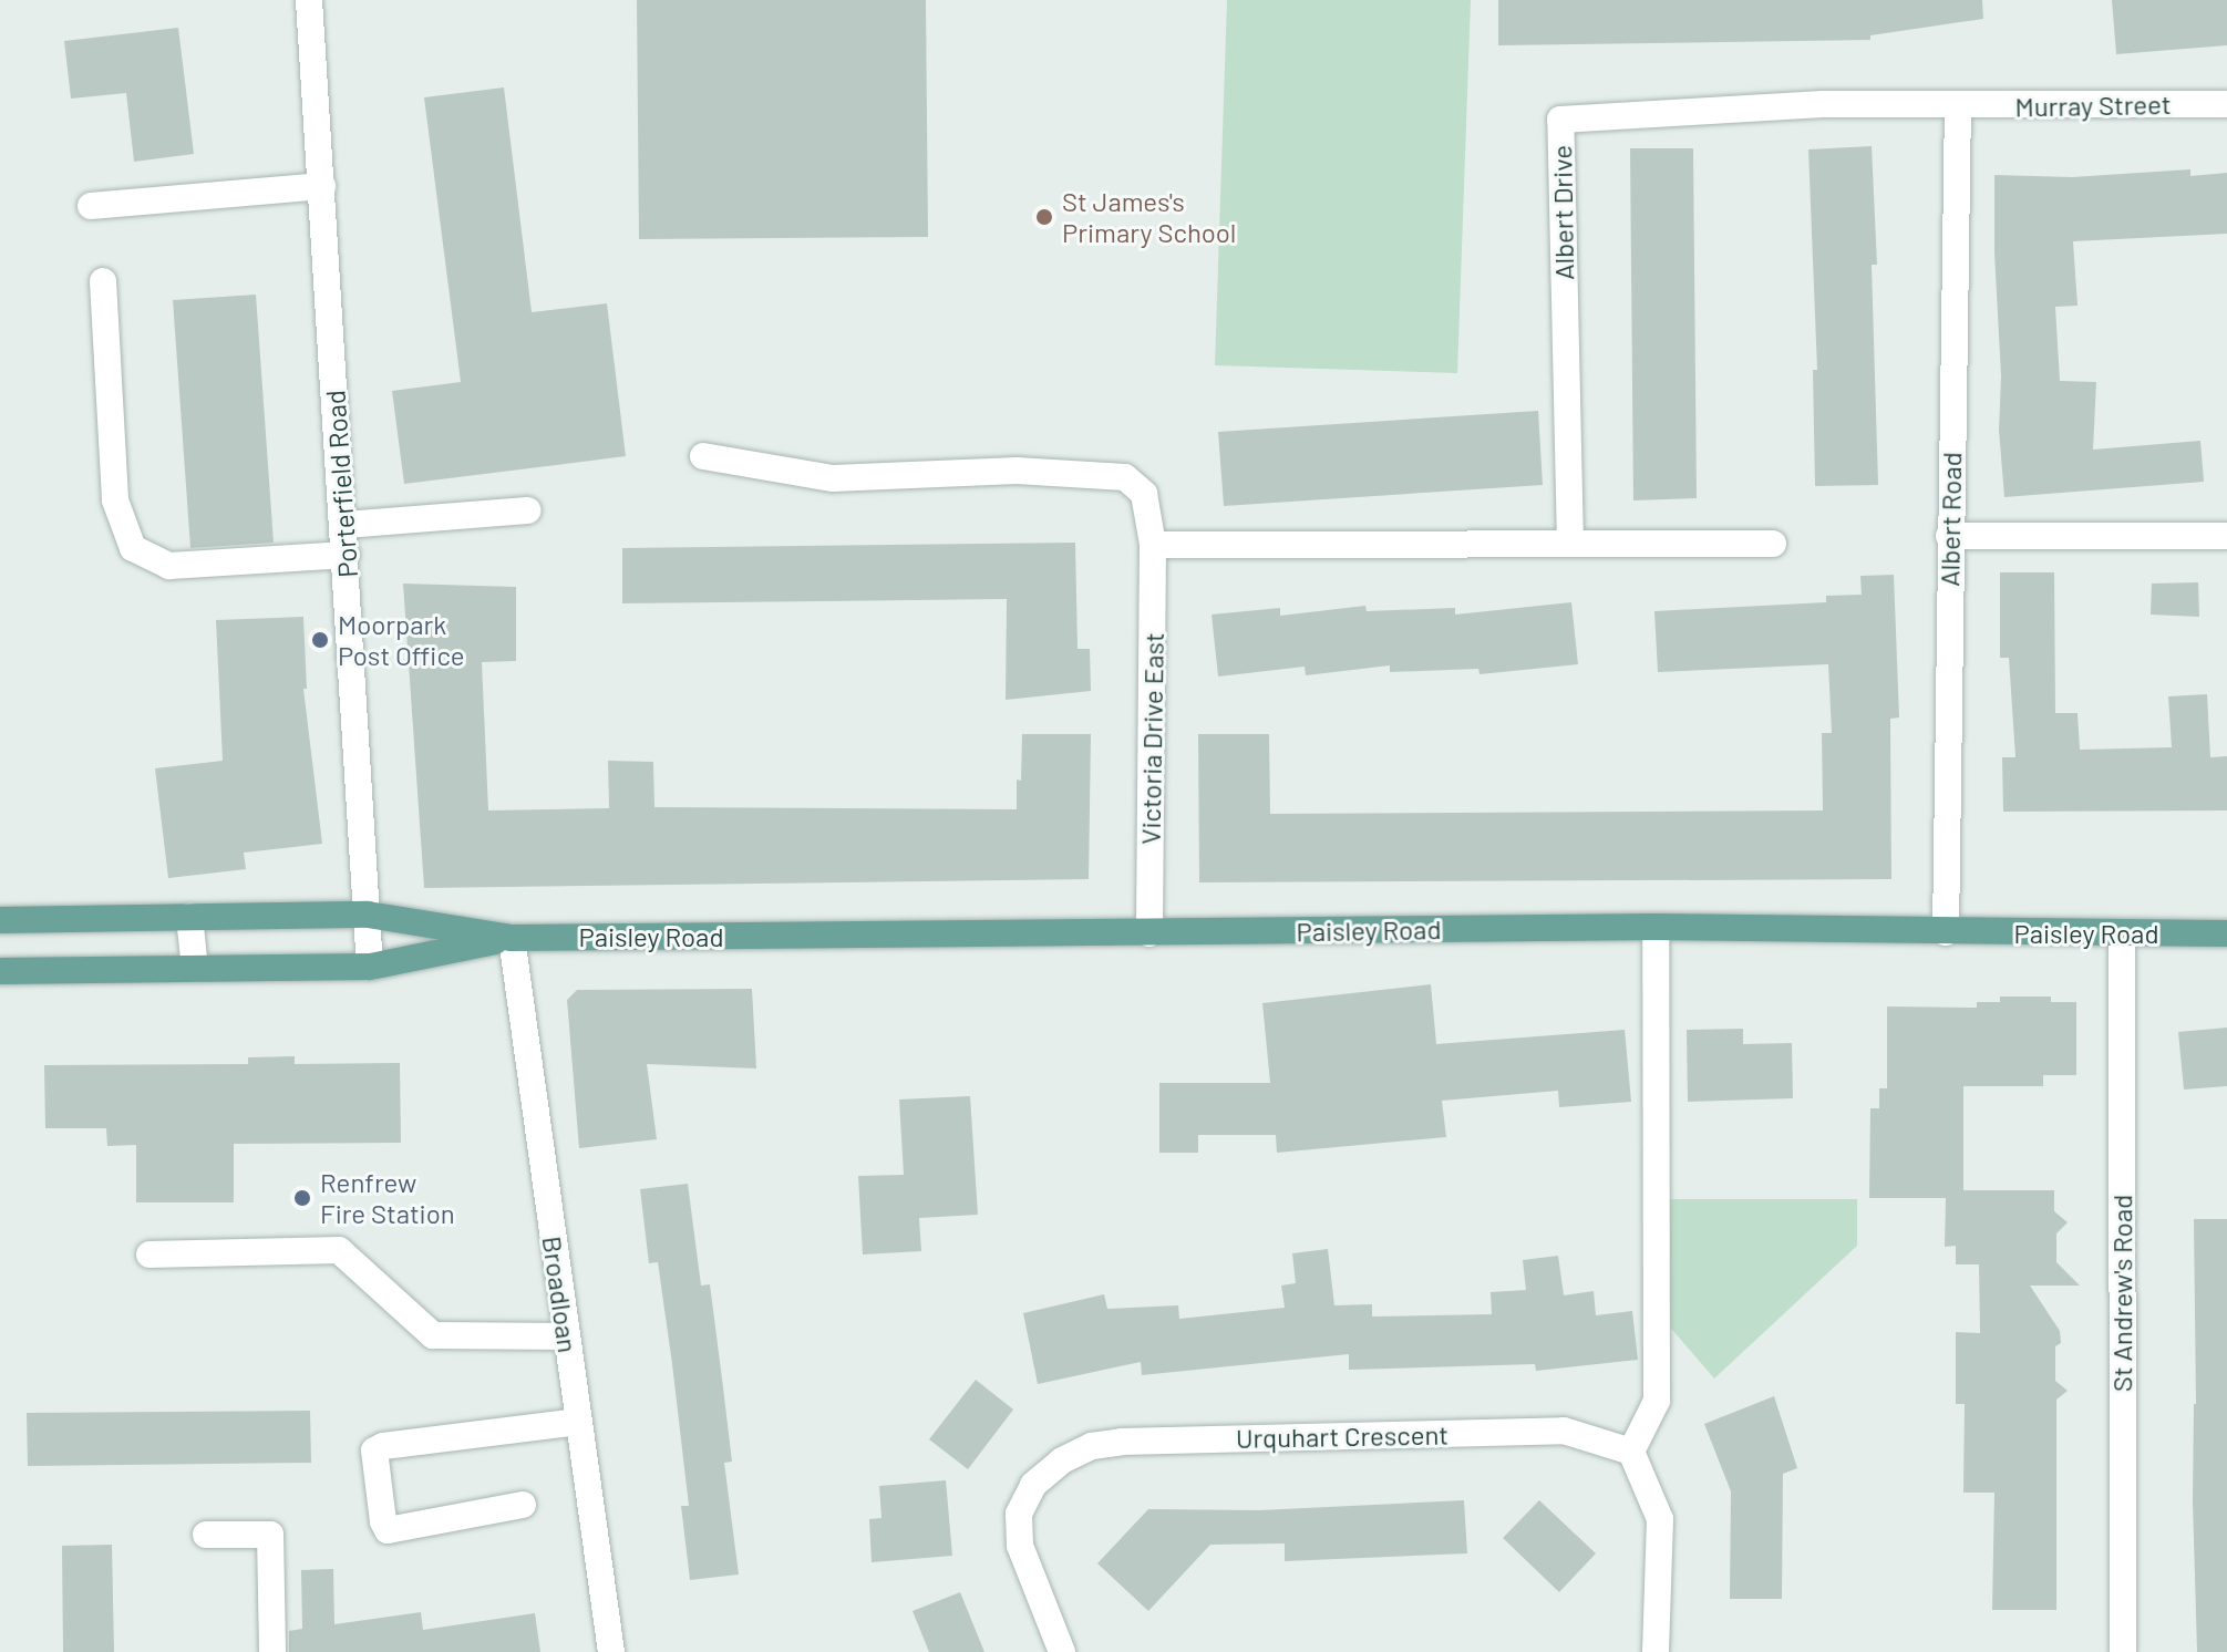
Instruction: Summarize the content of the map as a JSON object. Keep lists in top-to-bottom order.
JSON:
{
  "streets": {
    "main road": ["Paisley Road"],
    "street": [
      "Murray Street",
      "Albert Drive",
      "Porterfield Road",
      "Albert Road",
      "Victoria Drive East",
      "St Andrew's Road",
      "Broadloan",
      "Urquhart Crescent"
    ]
  },
  "crossings": [
    ["Murray Street", "Albert Drive"],
    ["Murray Street", "Albert Road"],
    ["Albert Drive", "Albert Road"],
    ["Porterfield Road", "Paisley Road"],
    ["Albert Road", "Paisley Road"],
    ["Victoria Drive East", "Paisley Road"],
    ["Paisley Road", "St Andrew's Road"],
    ["Paisley Road", "Broadloan"]
  ],
  "places": ["St James's Primary School", "Moorpark Post Office", "Renfrew Fire Station"]
}
